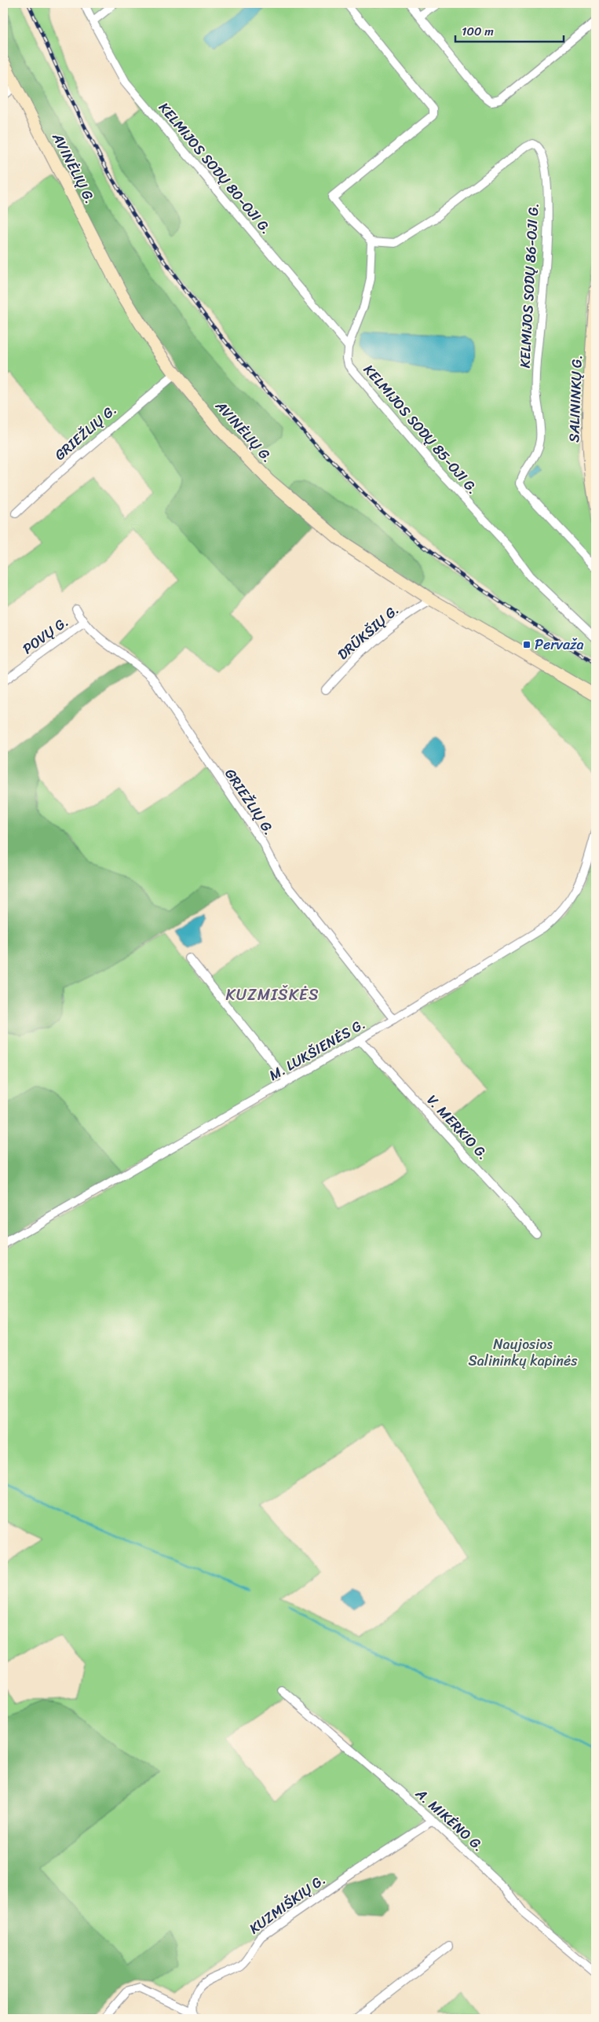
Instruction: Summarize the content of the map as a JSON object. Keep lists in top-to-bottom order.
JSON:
{
  "streets": {
    "main road": ["AVINĖLIŲ G.", "SALININKŲ G."],
    "street": [
      "KELMIJOS SODŲ 80-OJI G.",
      "KELMIJOS SODŲ 86-OJI G.",
      "KELMIJOS SODŲ 85-OJI G.",
      "GRIEŽLIŲ G.",
      "DRŪKŠIŲ G.",
      "POVŲ G.",
      "M. LUKŠIENĖS G.",
      "V. MERKIO G.",
      "A. MIKĖNO G.",
      "KUZMIŠKIŲ G."
    ]
  },
  "crossings": [
    ["AVINĖLIŲ G.", "GRIEŽLIŲ G."],
    ["AVINĖLIŲ G.", "DRŪKŠIŲ G."],
    ["KELMIJOS SODŲ 80-OJI G.", "KELMIJOS SODŲ 85-OJI G."],
    ["KELMIJOS SODŲ 86-OJI G.", "KELMIJOS SODŲ 85-OJI G."],
    ["GRIEŽLIŲ G.", "POVŲ G."],
    ["GRIEŽLIŲ G.", "M. LUKŠIENĖS G."],
    ["M. LUKŠIENĖS G.", "V. MERKIO G."],
    ["A. MIKĖNO G.", "KUZMIŠKIŲ G."]
  ],
  "districts": ["KUZMIŠKĖS"],
  "parks": ["Naujosios Salininkų kapinės"],
  "places": {
    "transit": ["Pervaža"]
  },
  "scale_bar": "100 m"
}
